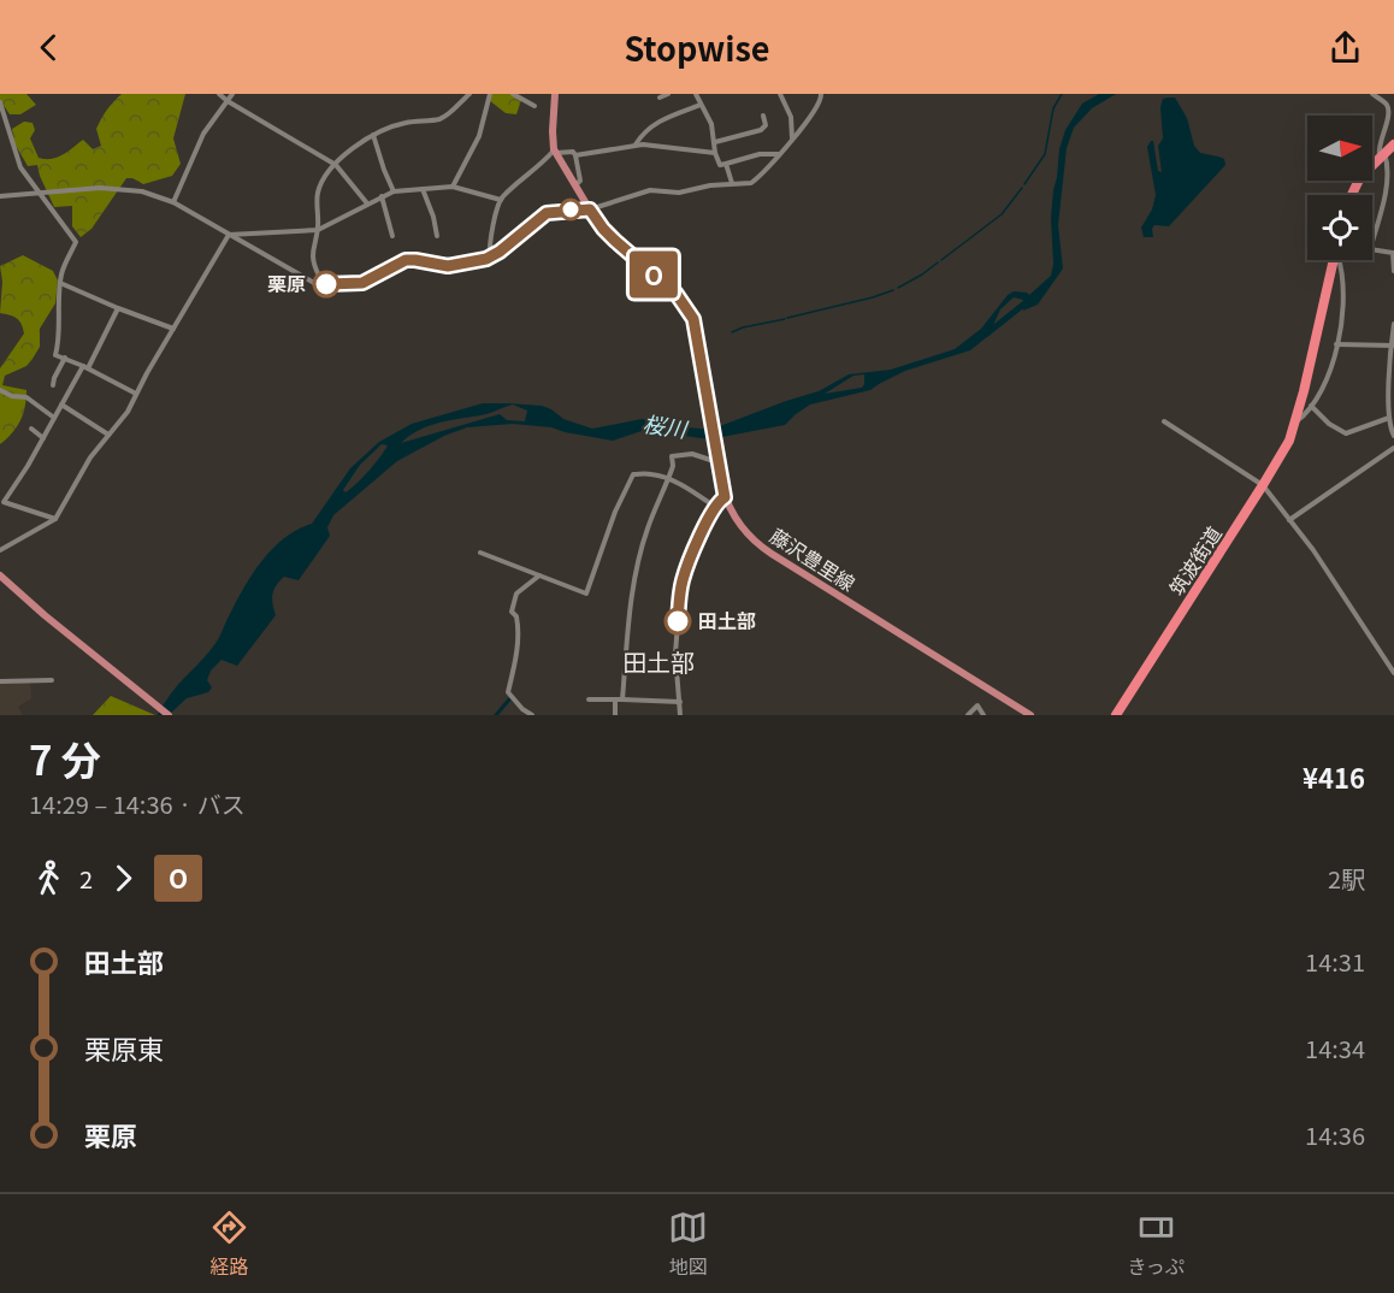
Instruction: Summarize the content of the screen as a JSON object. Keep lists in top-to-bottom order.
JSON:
{
  "streets": {
    "highway": ["筑波街道"],
    "main road": ["藤沢豊里線"]
  },
  "districts": ["田土部"],
  "water": ["桜川"],
  "places": ["栗原", "田土部"],
  "lines": ["bus line O"],
  "north": "right",
  "page": {
    "header": "Stopwise",
    "on_map": "O",
    "heading": ["7 分", "14:29 – 14:36 · バス", "¥416"],
    "legs": ["2", "O", "2駅"],
    "list": [
      {
        "name": "田土部",
        "value": "14:31"
      },
      {
        "name": "栗原東",
        "value": "14:34"
      },
      {
        "name": "栗原",
        "value": "14:36"
      }
    ],
    "tabs": ["経路", "地図", "きっぷ"]
  }
}
